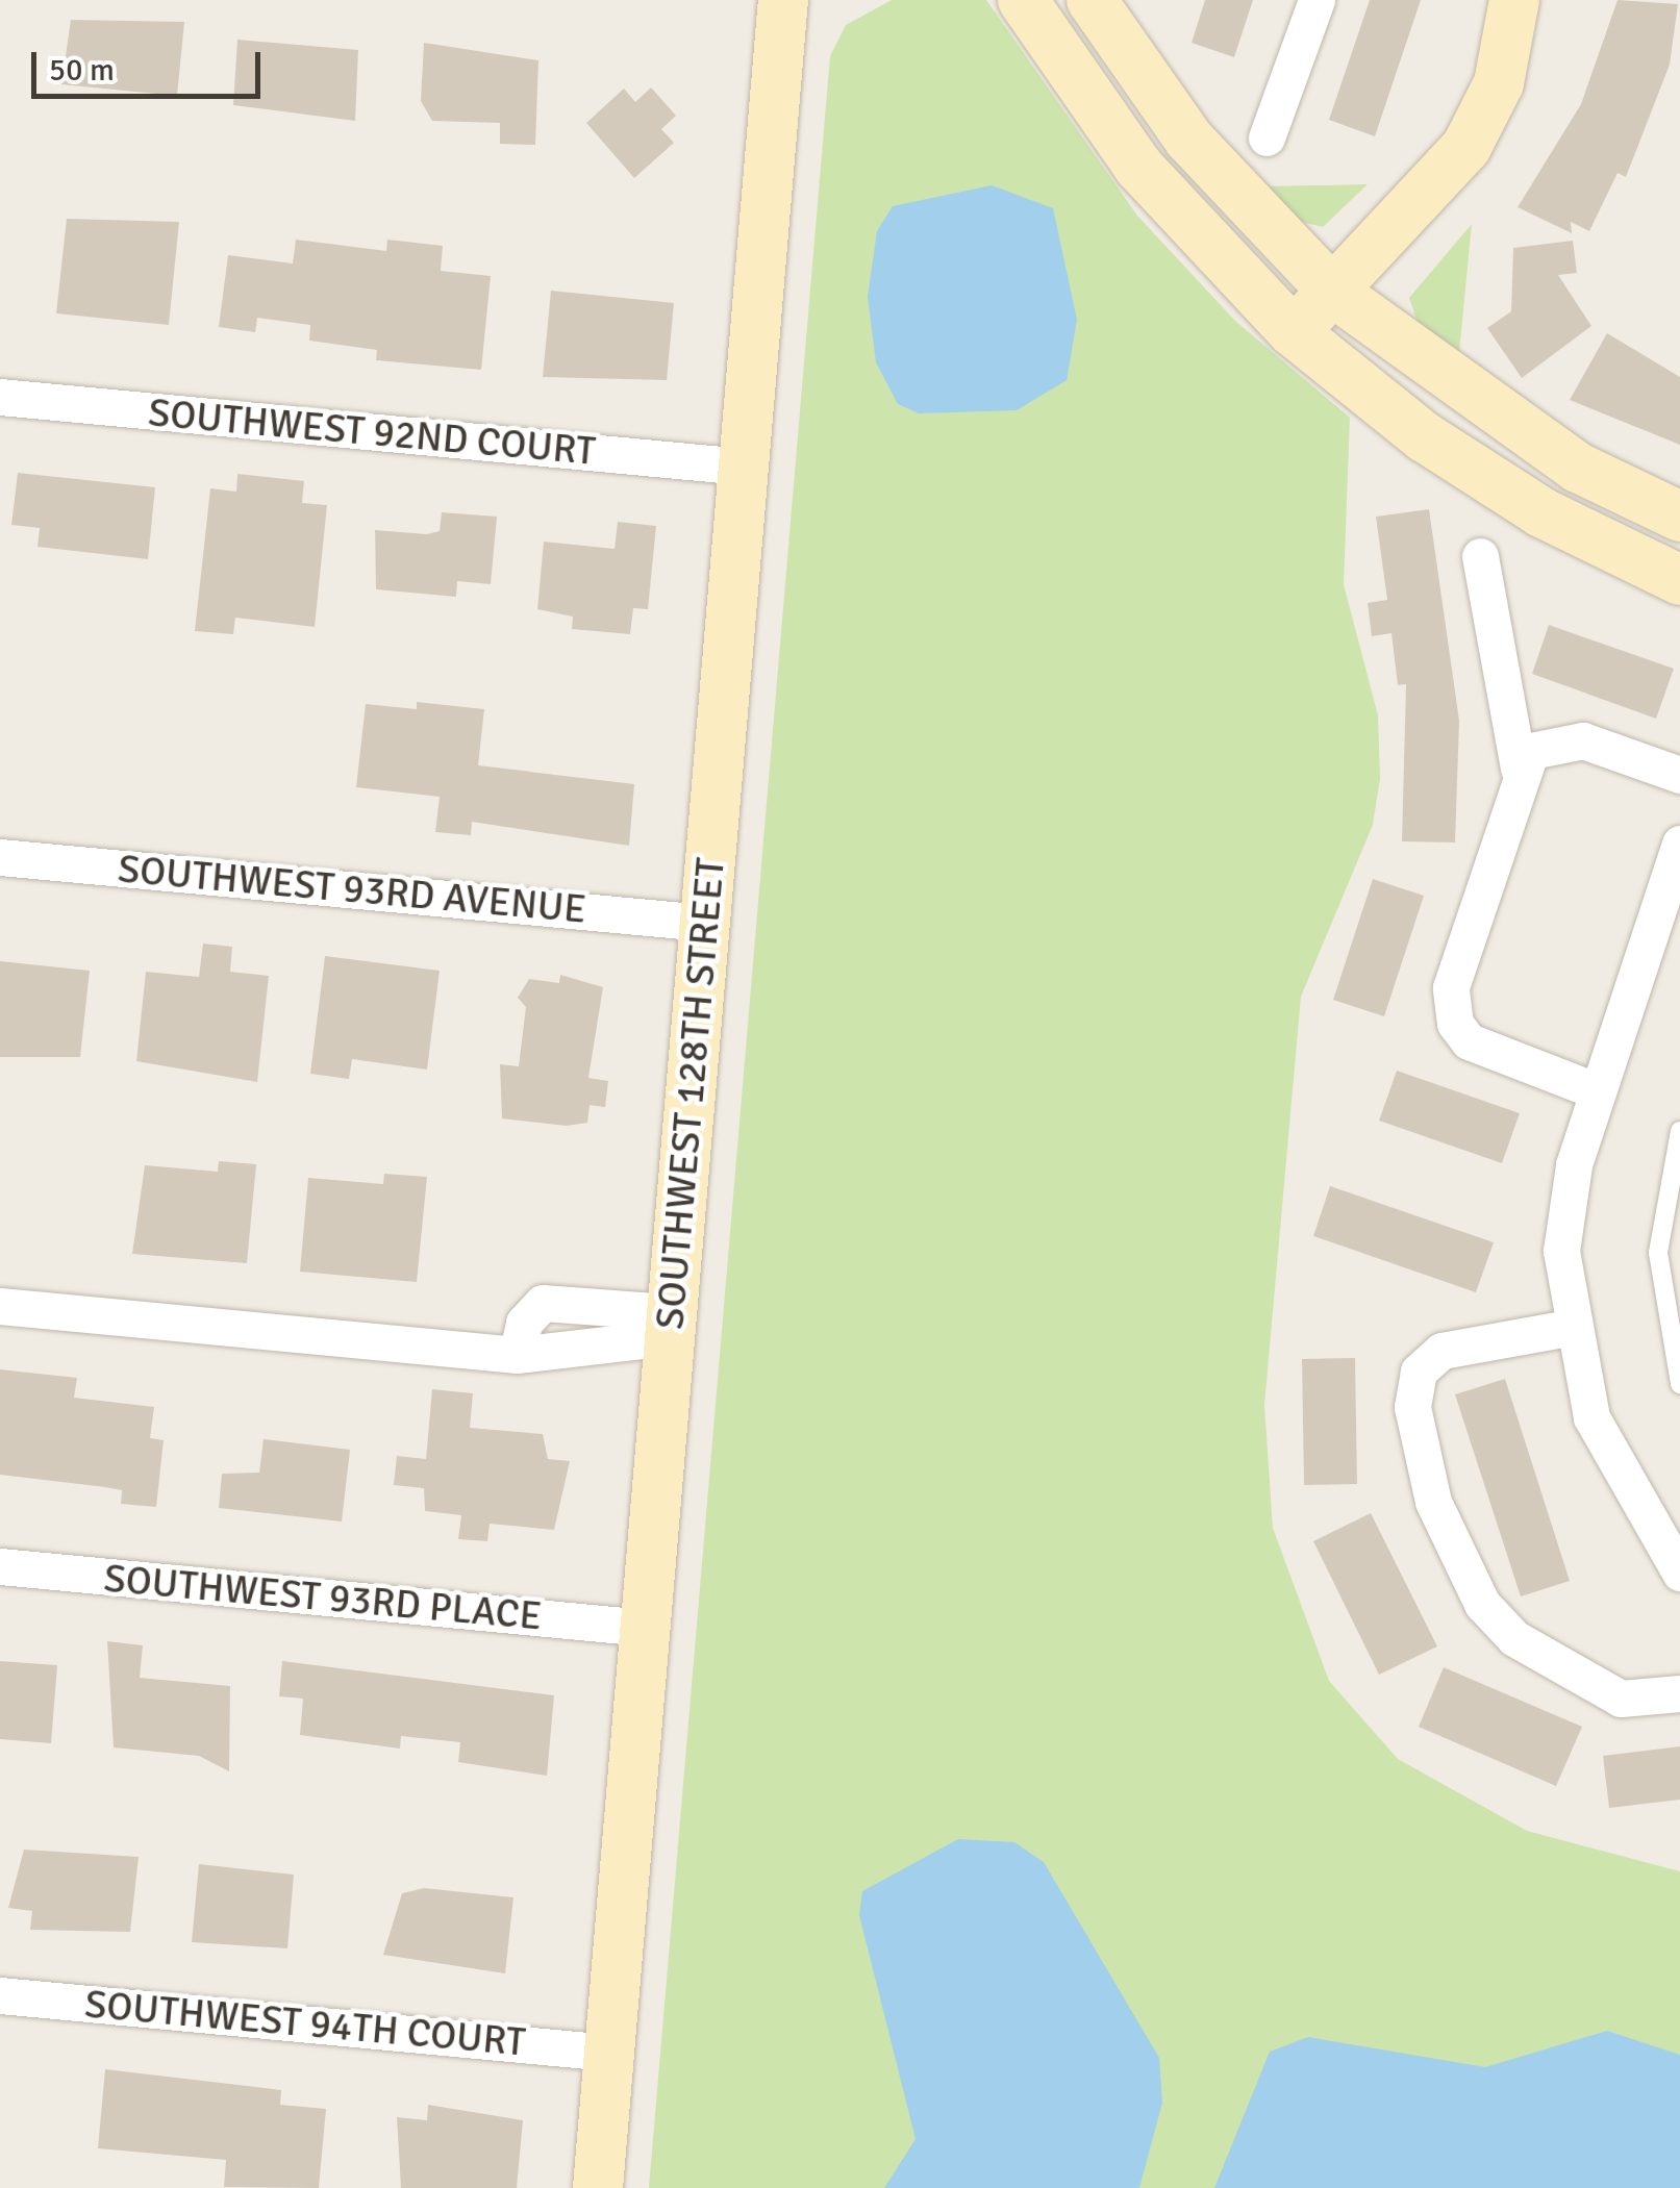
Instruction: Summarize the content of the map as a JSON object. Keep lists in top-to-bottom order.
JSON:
{
  "streets": {
    "street": [
      "SOUTHWEST 92ND COURT",
      "SOUTHWEST 93RD AVENUE",
      "SOUTHWEST 128TH STREET",
      "SOUTHWEST 93RD PLACE",
      "SOUTHWEST 94TH COURT"
    ]
  },
  "crossings": [
    ["SOUTHWEST 92ND COURT", "SOUTHWEST 128TH STREET"],
    ["SOUTHWEST 93RD AVENUE", "SOUTHWEST 128TH STREET"],
    ["SOUTHWEST 128TH STREET", "SOUTHWEST 93RD PLACE"],
    ["SOUTHWEST 128TH STREET", "SOUTHWEST 94TH COURT"]
  ],
  "scale_bar": "50 m"
}
